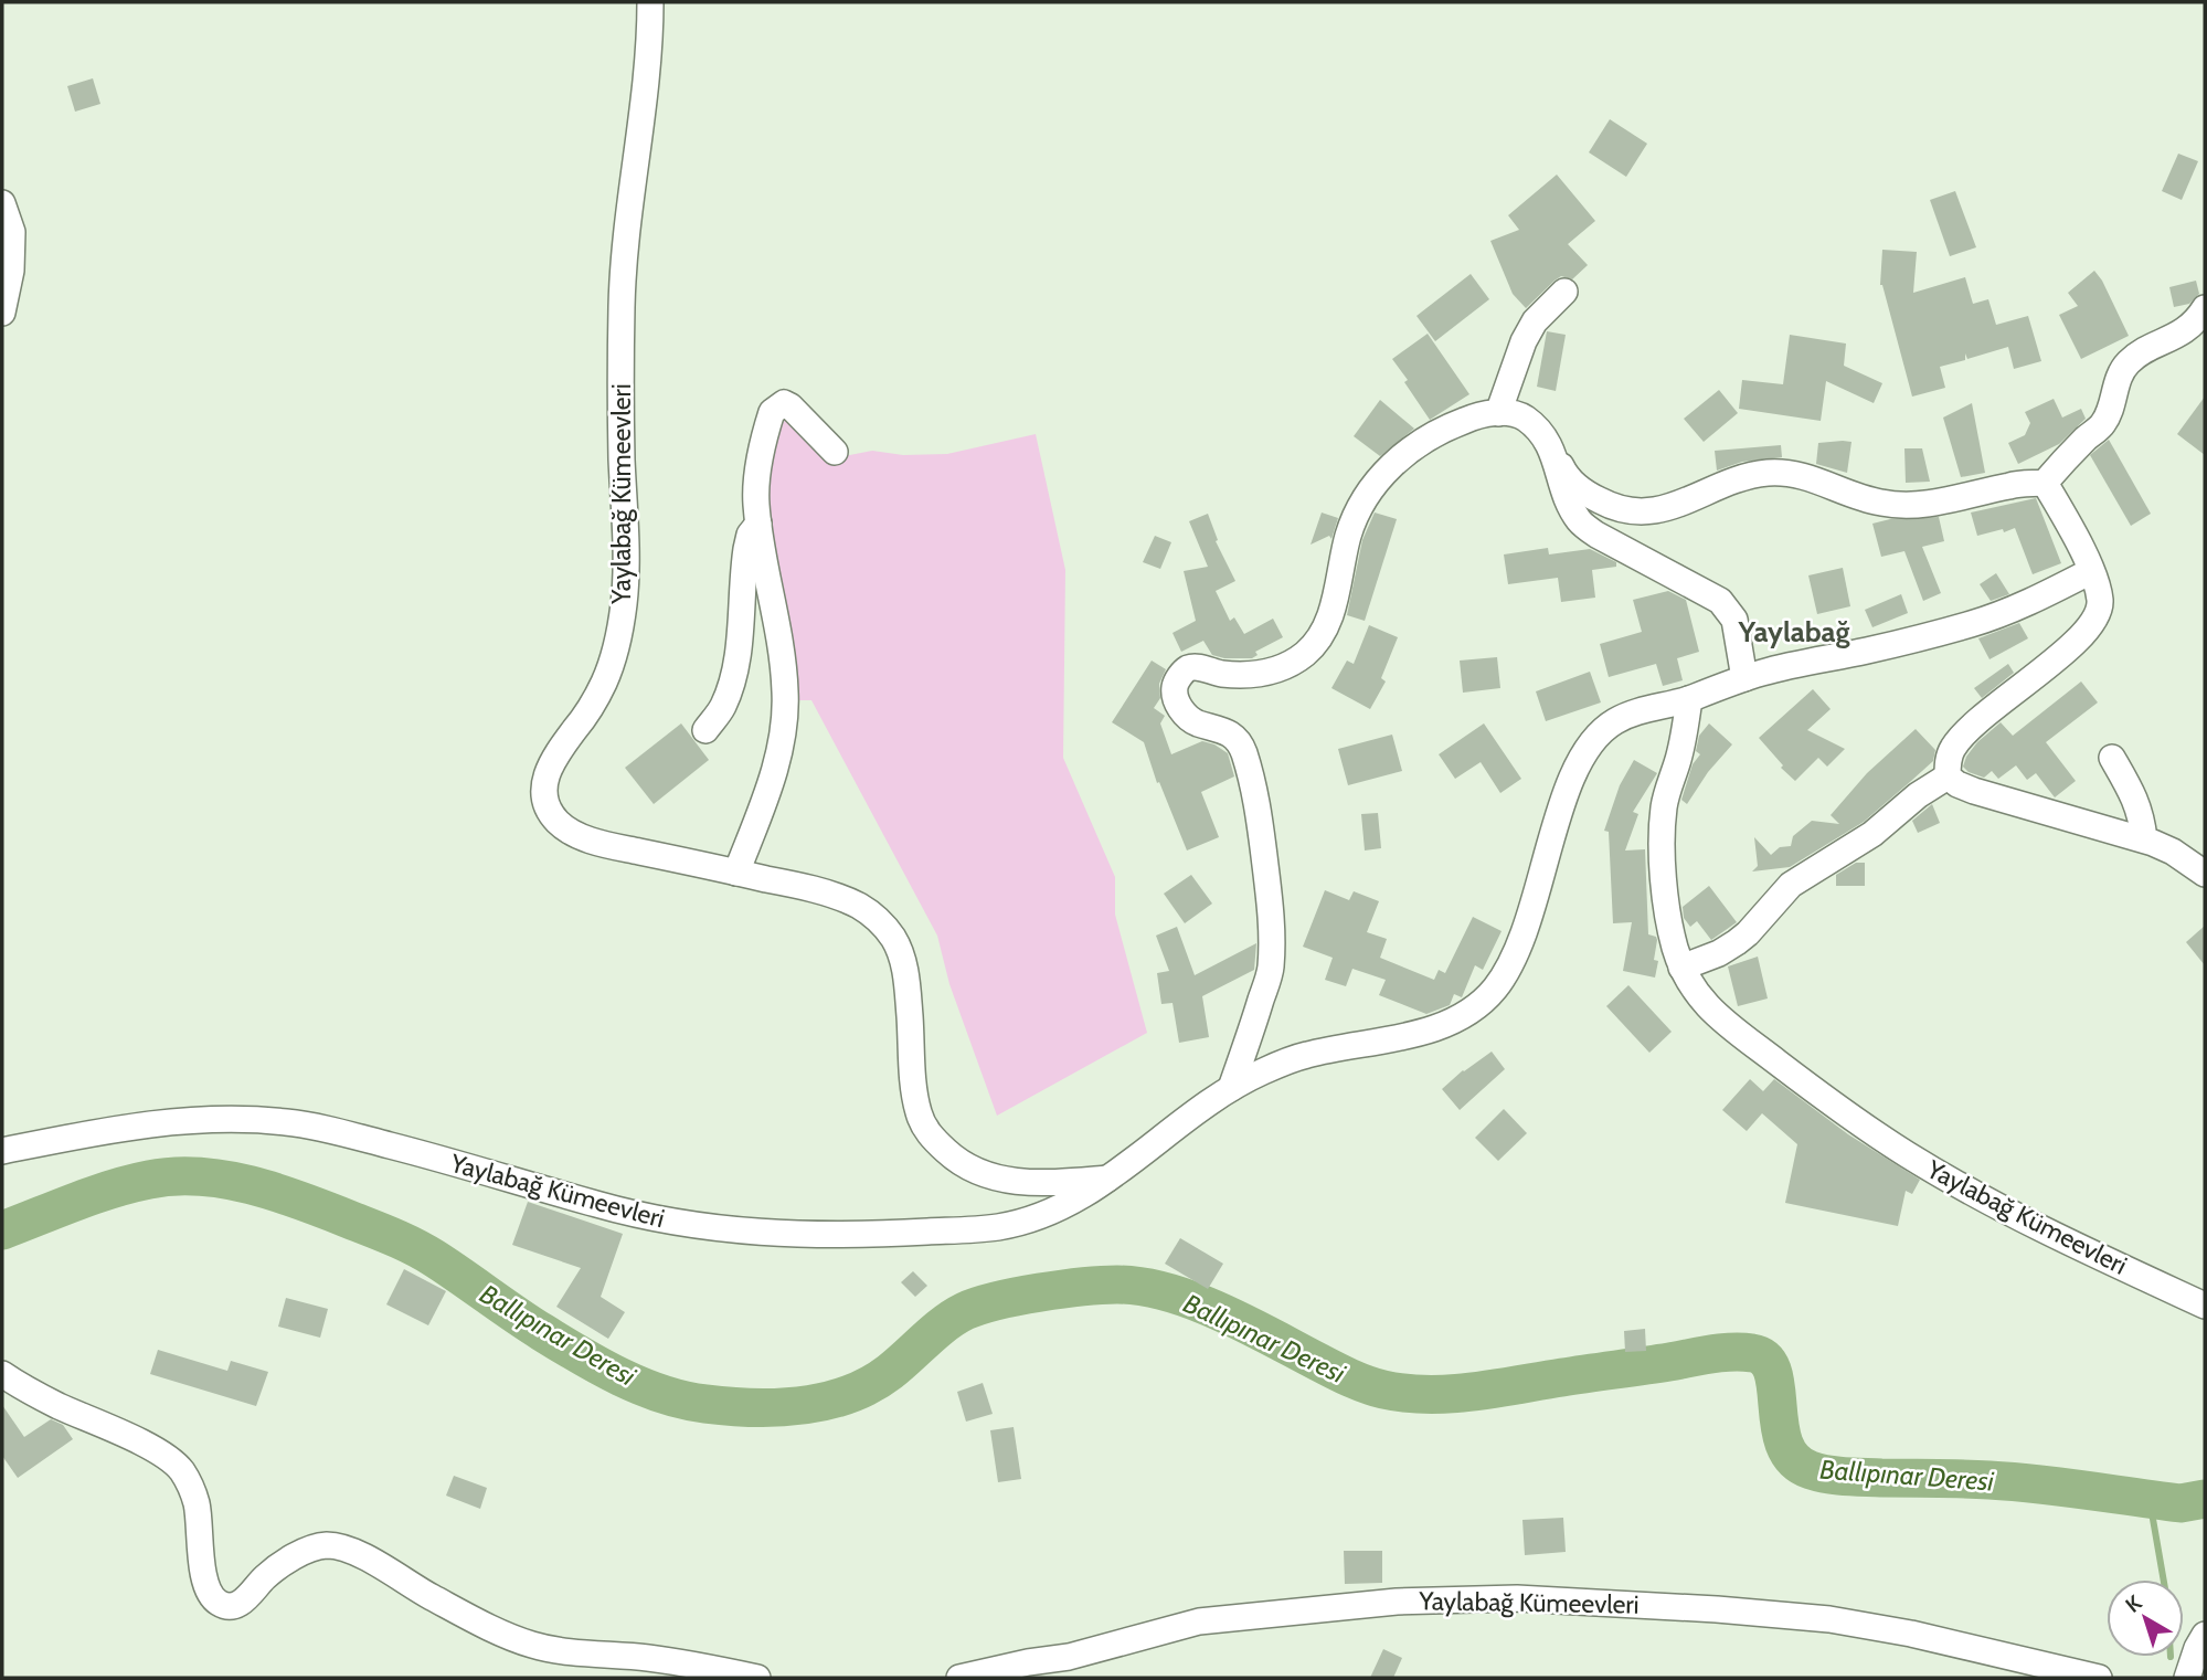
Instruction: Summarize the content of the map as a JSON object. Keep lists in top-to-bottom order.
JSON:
{
  "streets": {
    "street": ["Yaylabağ Kümeevleri"]
  },
  "districts": ["Yaylabağ"],
  "water": ["Ballıpınar Deresi"],
  "north": "top left"
}
